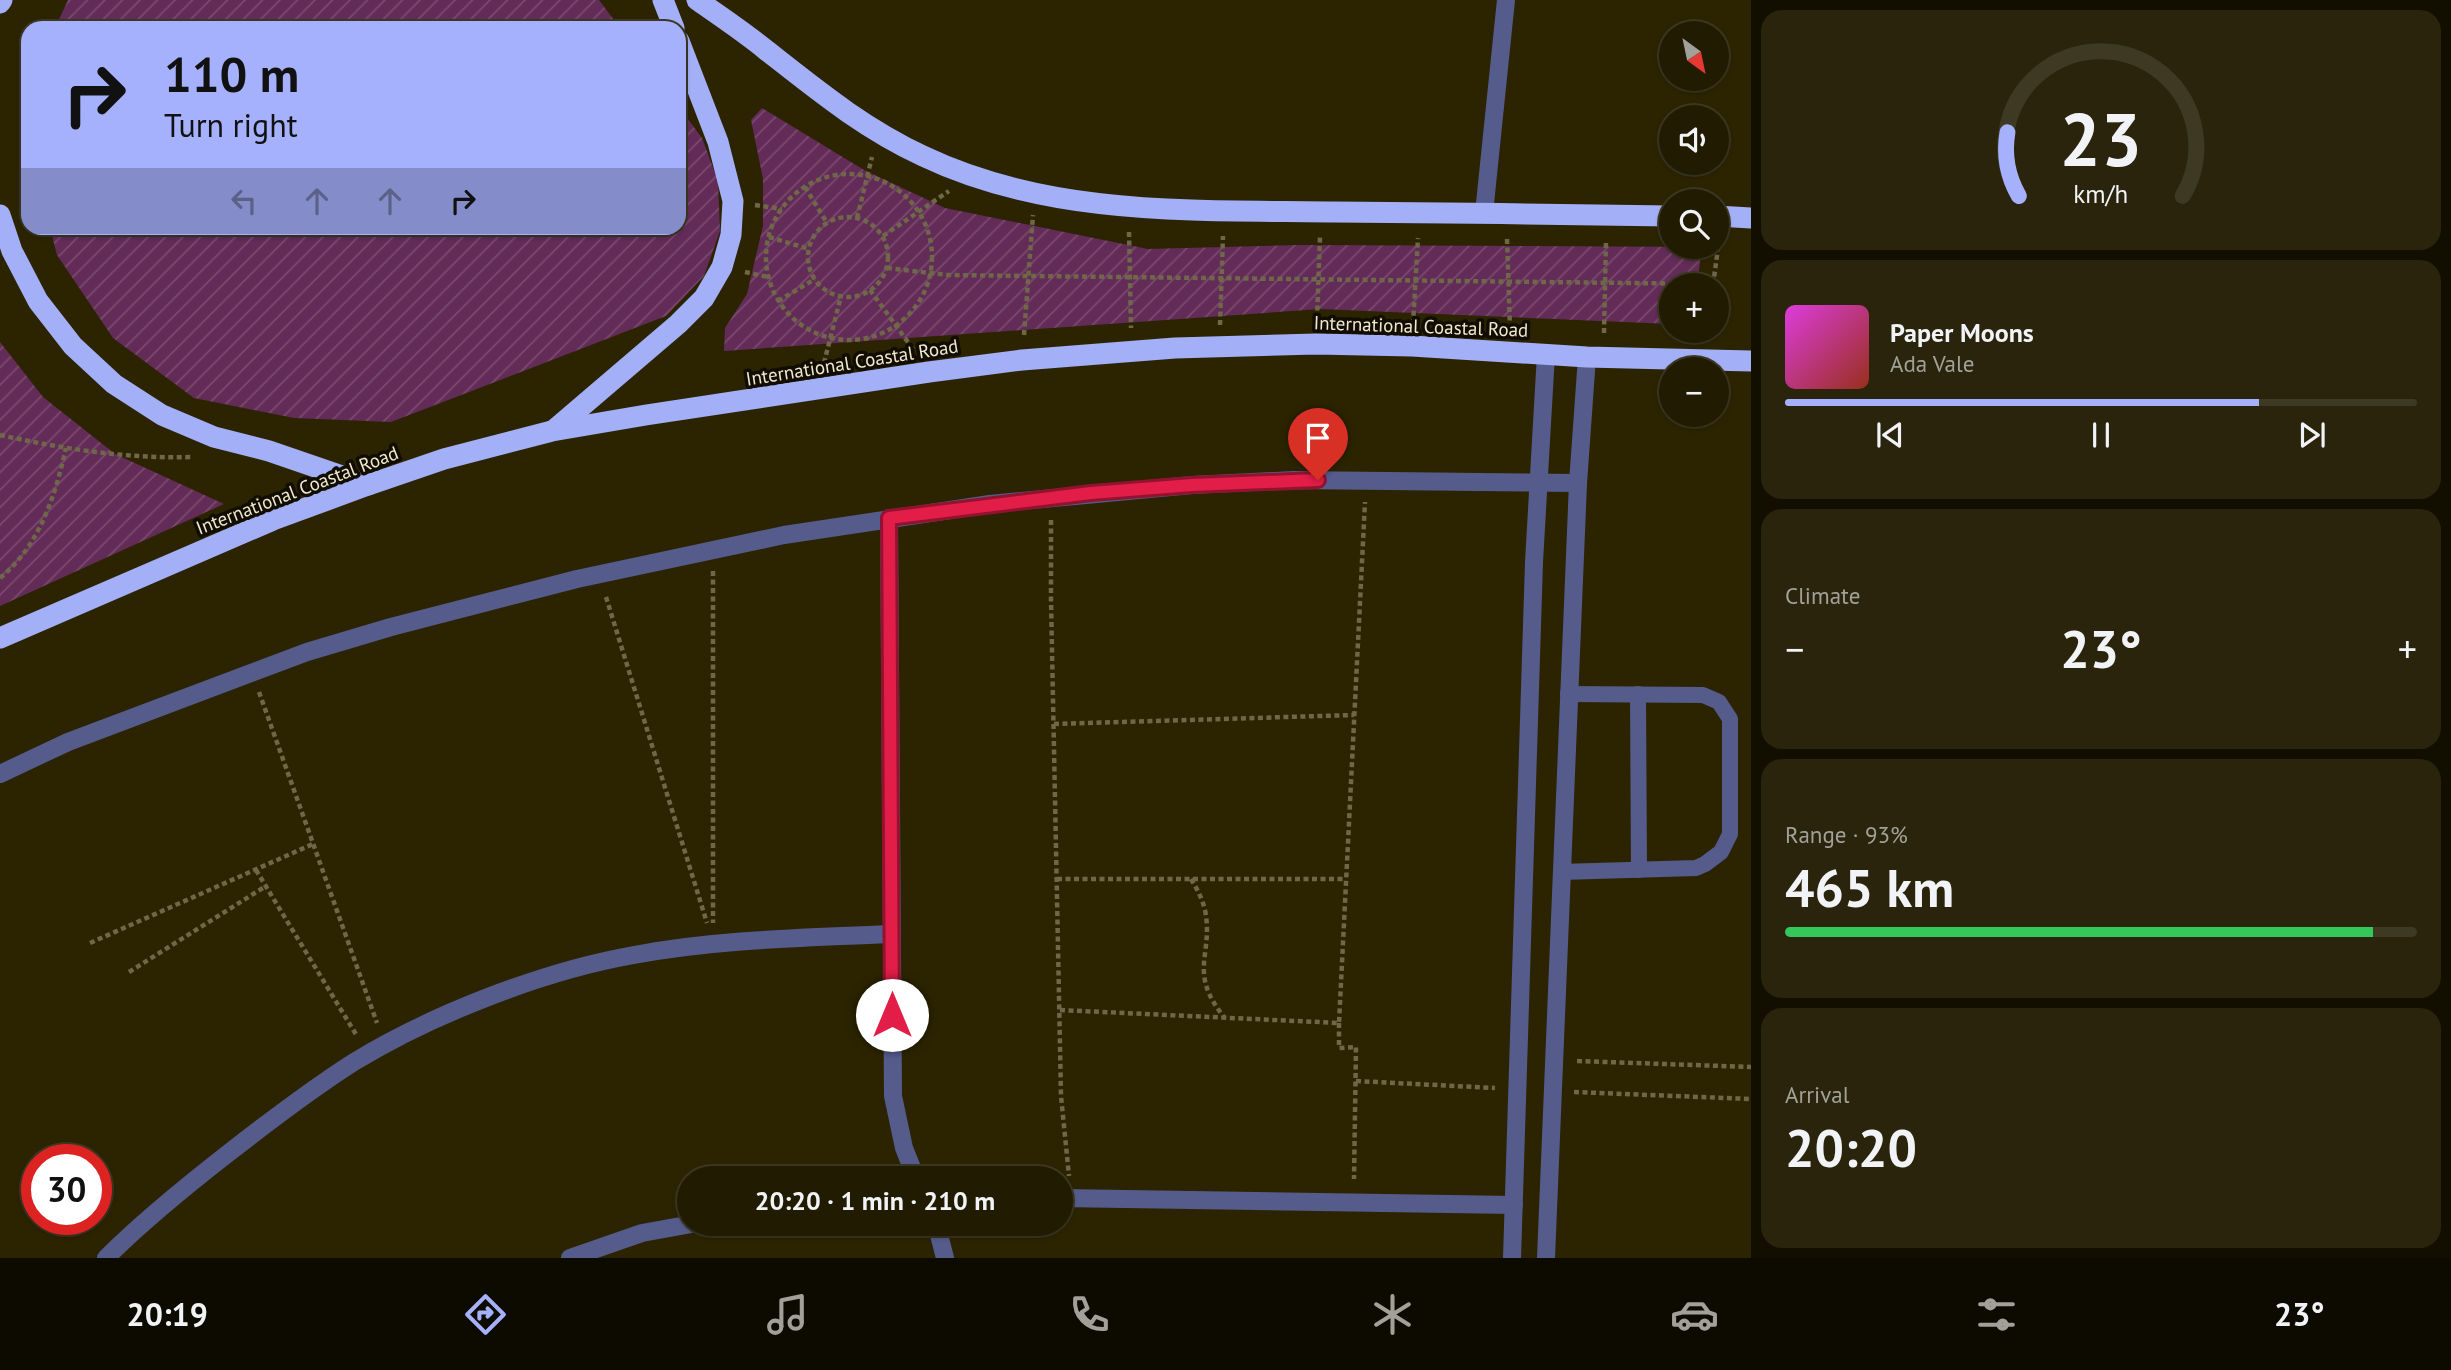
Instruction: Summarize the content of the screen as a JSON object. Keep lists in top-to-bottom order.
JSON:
{
  "streets": {
    "highway": ["International Coastal Road"]
  },
  "north": "bottom right",
  "page": {
    "map_buttons": ["+", "−"],
    "turn": ["110 m", "Turn right"],
    "song": ["Paper Moons", "Ada Vale"],
    "tile": [
      "Climate",
      ["Range · 93%", "465 km"],
      ["Arrival", "20:20"]
    ],
    "heat": ["−", "23°", "+"],
    "limit": "30",
    "trip": "20:20 · 1 min · 210 m",
    "tabs": ["20:19", "23°"],
    "gauge": ["23", "km/h"]
  }
}
